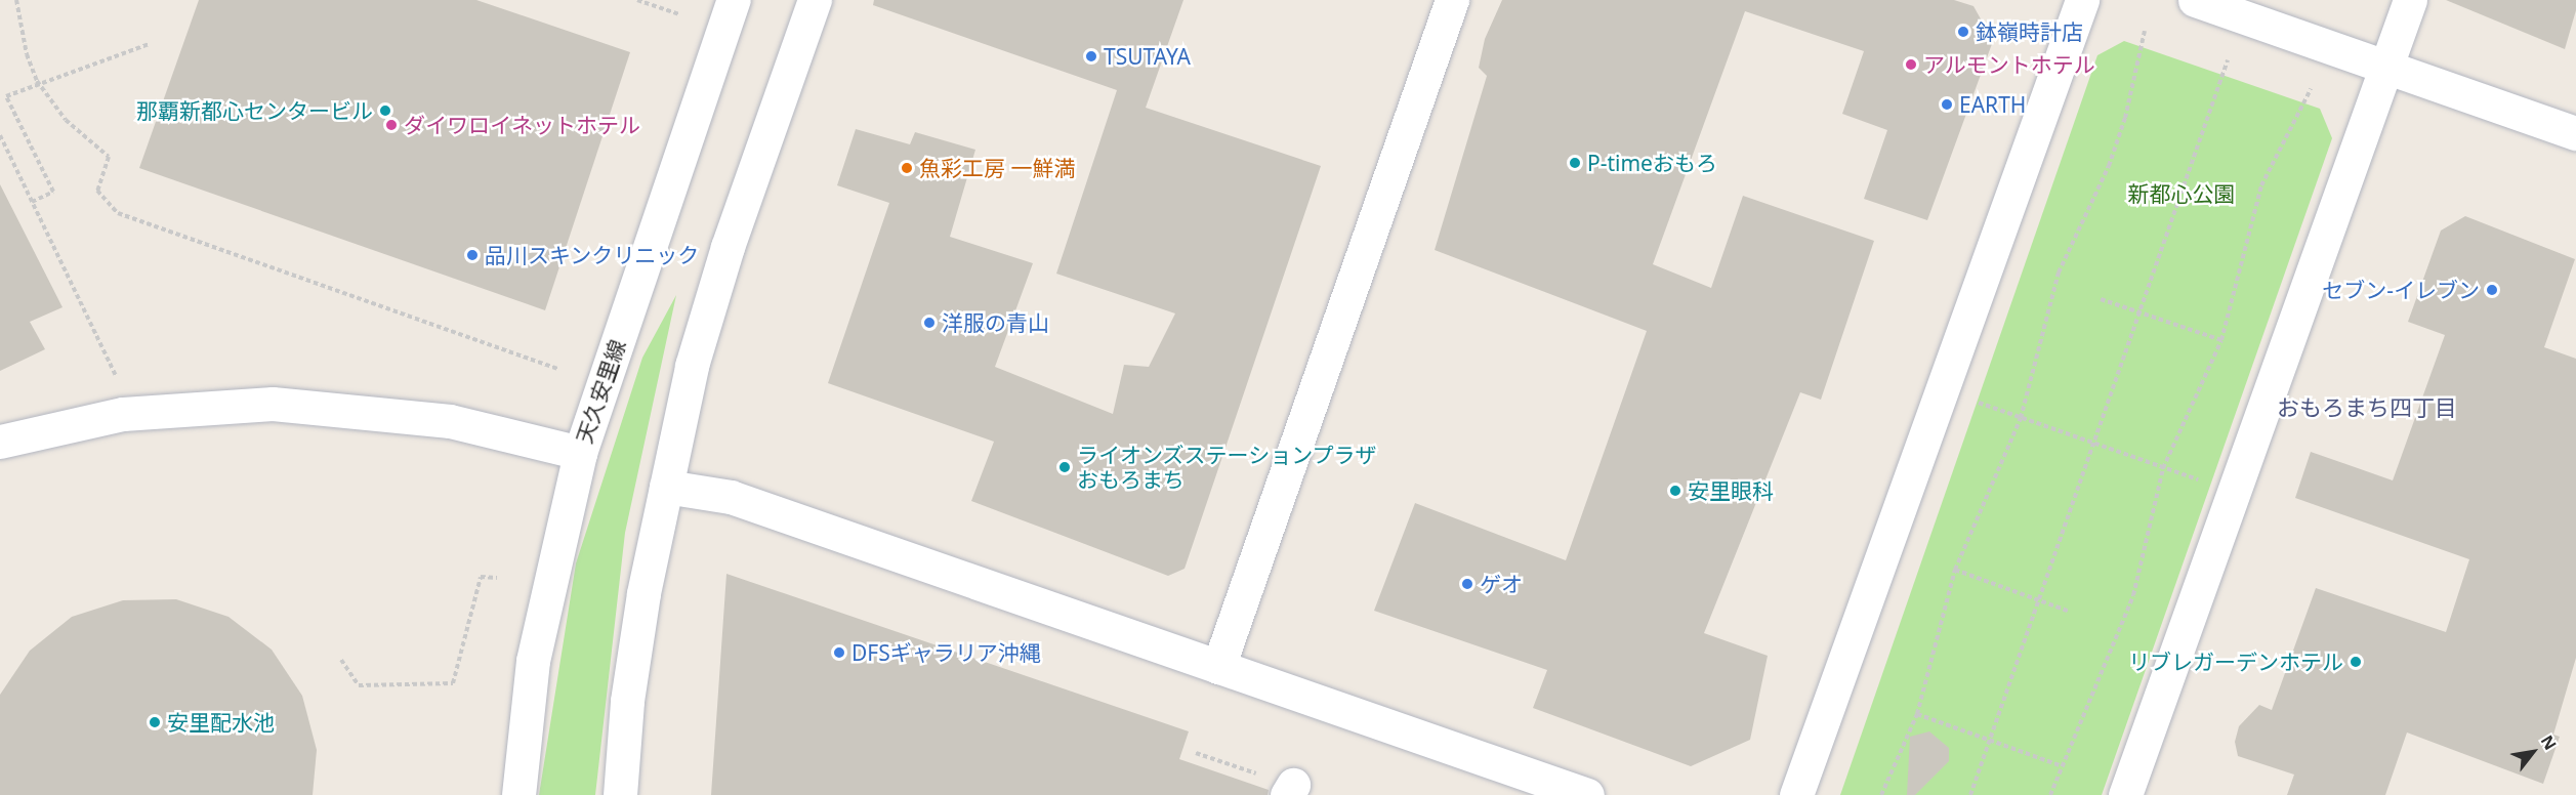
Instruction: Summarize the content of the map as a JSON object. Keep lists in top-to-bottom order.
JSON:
{
  "streets": {
    "street": ["天久安里線"]
  },
  "districts": ["おもろまち四丁目"],
  "parks": ["新都心公園"],
  "places": [
    "鉢嶺時計店",
    "TSUTAYA",
    "アルモントホテル",
    "EARTH",
    "那覇新都心センタービル",
    "ダイワロイネットホテル",
    "P-timeおもろ",
    "魚彩工房 一鮮満",
    "品川スキンクリニック",
    "セブン-イレブン",
    "洋服の青山",
    "ライオンズステーションプラザ おもろまち",
    "安里眼科",
    "ゲオ",
    "DFSギャラリア沖縄",
    "リブレガーデンホテル",
    "安里配水池"
  ],
  "north": "top right"
}
